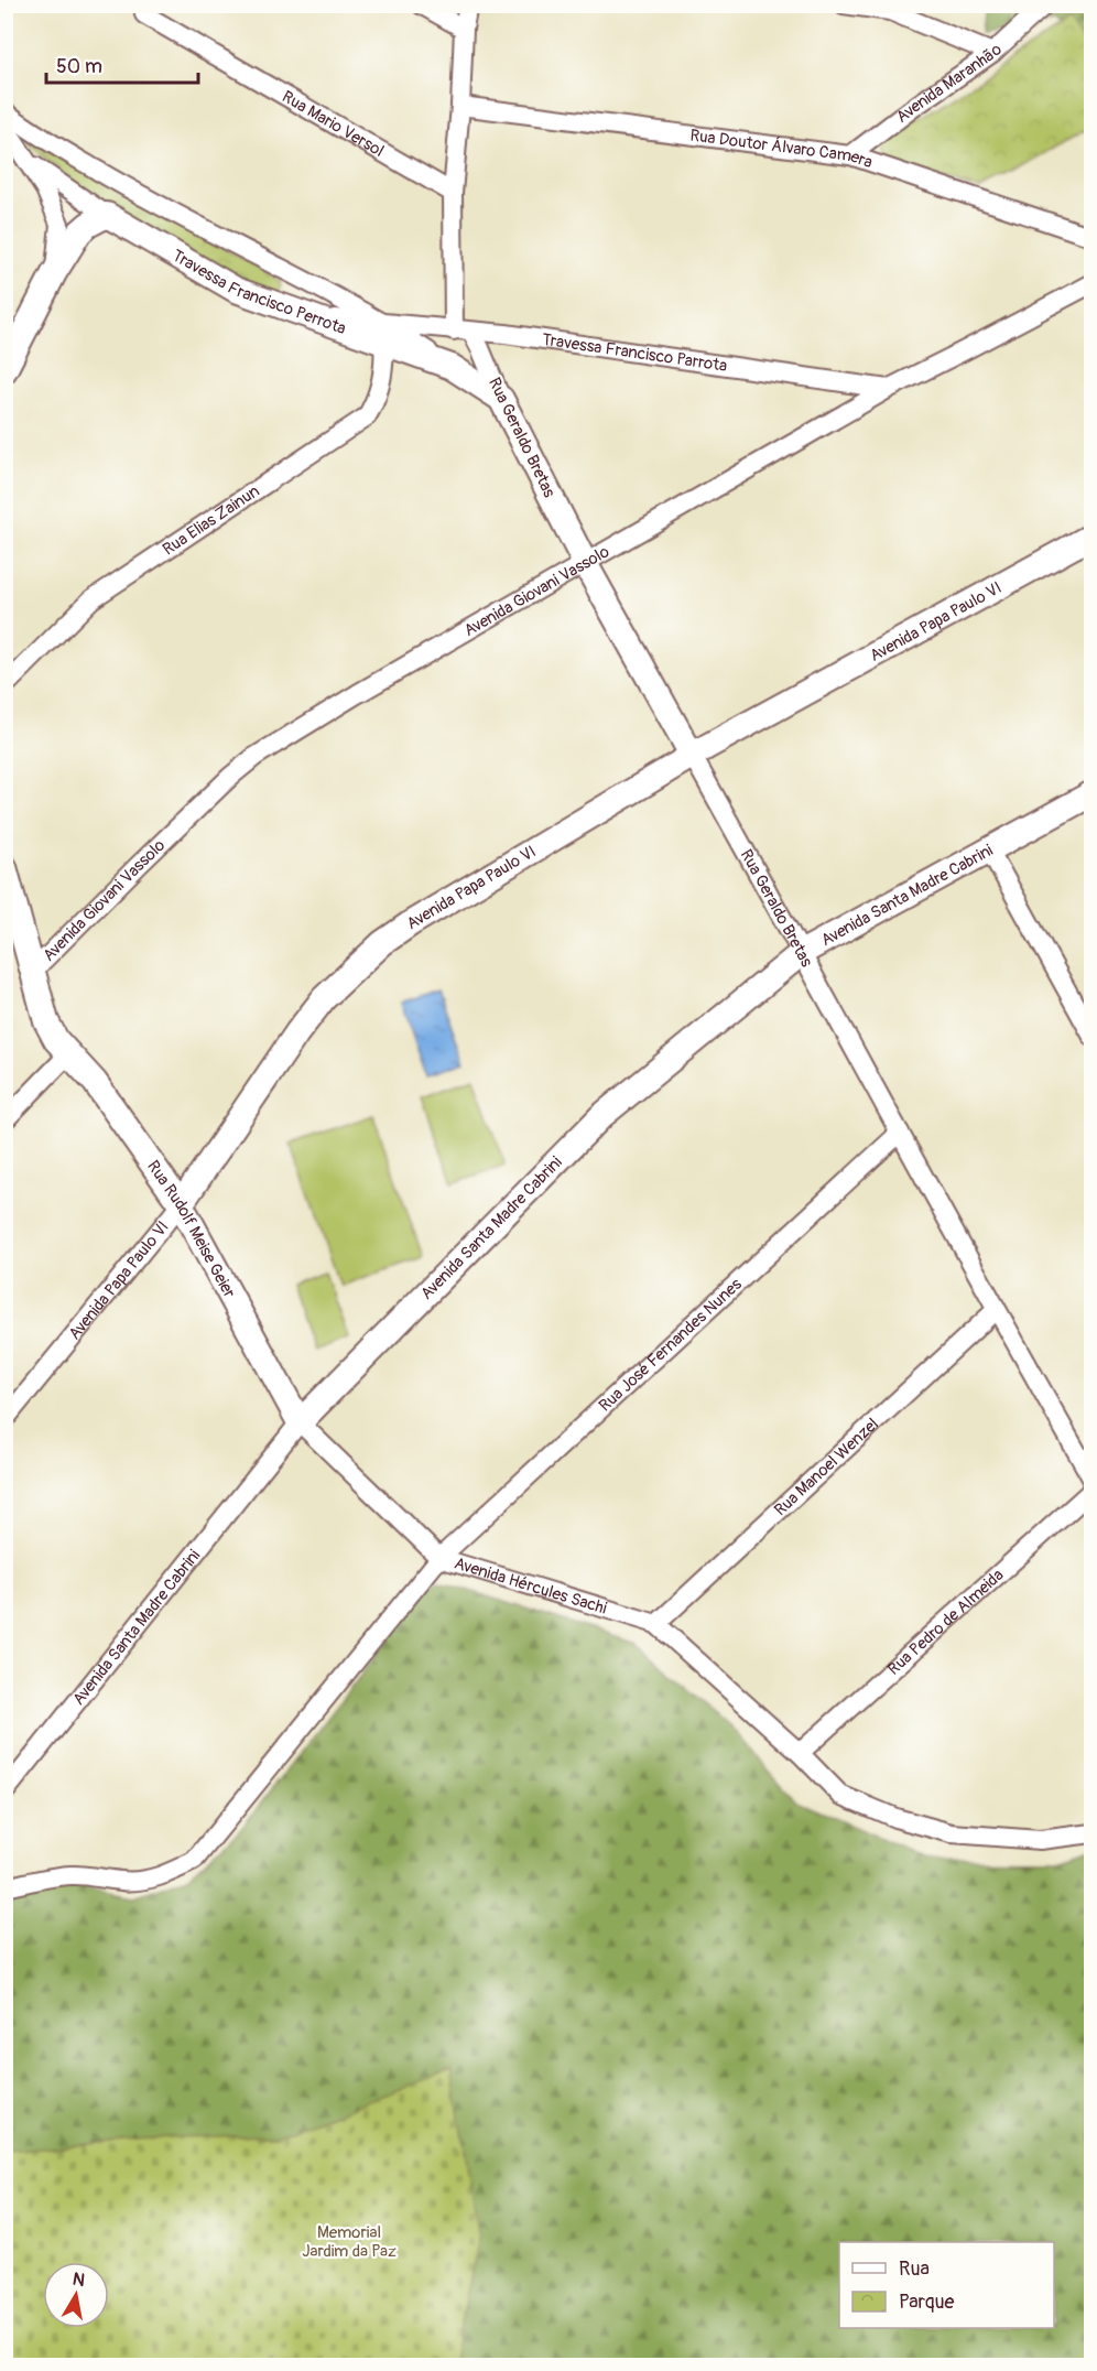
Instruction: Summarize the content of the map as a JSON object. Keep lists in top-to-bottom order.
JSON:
{
  "streets": {
    "main road": [
      "Travessa Francisco Perrota",
      "Rua Geraldo Bretas",
      "Avenida Papa Paulo VI",
      "Avenida Santa Madre Cabrini",
      "Rua Rudolf Meise Geier"
    ],
    "street": [
      "Avenida Maranhão",
      "Rua Mario Versol",
      "Rua Doutor Álvaro Camera",
      "Travessa Francisco Parrota",
      "Rua Elias Zainun",
      "Avenida Giovani Vassolo",
      "Rua José Fernandes Nunes",
      "Rua Manoel Wenzel",
      "Avenida Hércules Sachi",
      "Rua Pedro de Almeida"
    ]
  },
  "crossings": [
    ["Avenida Maranhão", "Rua Doutor Álvaro Camera"],
    ["Rua Mario Versol", "Rua Geraldo Bretas"],
    ["Rua Doutor Álvaro Camera", "Rua Geraldo Bretas"],
    ["Travessa Francisco Perrota", "Travessa Francisco Parrota"],
    ["Travessa Francisco Perrota", "Rua Geraldo Bretas"],
    ["Travessa Francisco Perrota", "Rua Elias Zainun"],
    ["Travessa Francisco Parrota", "Rua Geraldo Bretas"],
    ["Travessa Francisco Parrota", "Rua Elias Zainun"],
    ["Travessa Francisco Parrota", "Avenida Giovani Vassolo"],
    ["Rua Geraldo Bretas", "Avenida Giovani Vassolo"],
    ["Rua Geraldo Bretas", "Avenida Papa Paulo VI"],
    ["Rua Geraldo Bretas", "Avenida Santa Madre Cabrini"],
    ["Rua Geraldo Bretas", "Rua José Fernandes Nunes"],
    ["Rua Geraldo Bretas", "Rua Manoel Wenzel"],
    ["Avenida Giovani Vassolo", "Rua Rudolf Meise Geier"],
    ["Avenida Papa Paulo VI", "Rua Rudolf Meise Geier"],
    ["Avenida Santa Madre Cabrini", "Rua Rudolf Meise Geier"],
    ["Rua Rudolf Meise Geier", "Rua José Fernandes Nunes"],
    ["Rua Rudolf Meise Geier", "Avenida Hércules Sachi"],
    ["Rua José Fernandes Nunes", "Avenida Hércules Sachi"],
    ["Rua Manoel Wenzel", "Avenida Hércules Sachi"],
    ["Avenida Hércules Sachi", "Rua Pedro de Almeida"]
  ],
  "parks": ["Memorial Jardim da Paz"],
  "legend": ["Rua", "Parque"],
  "scale_bar": "50 m",
  "north": "top"
}
